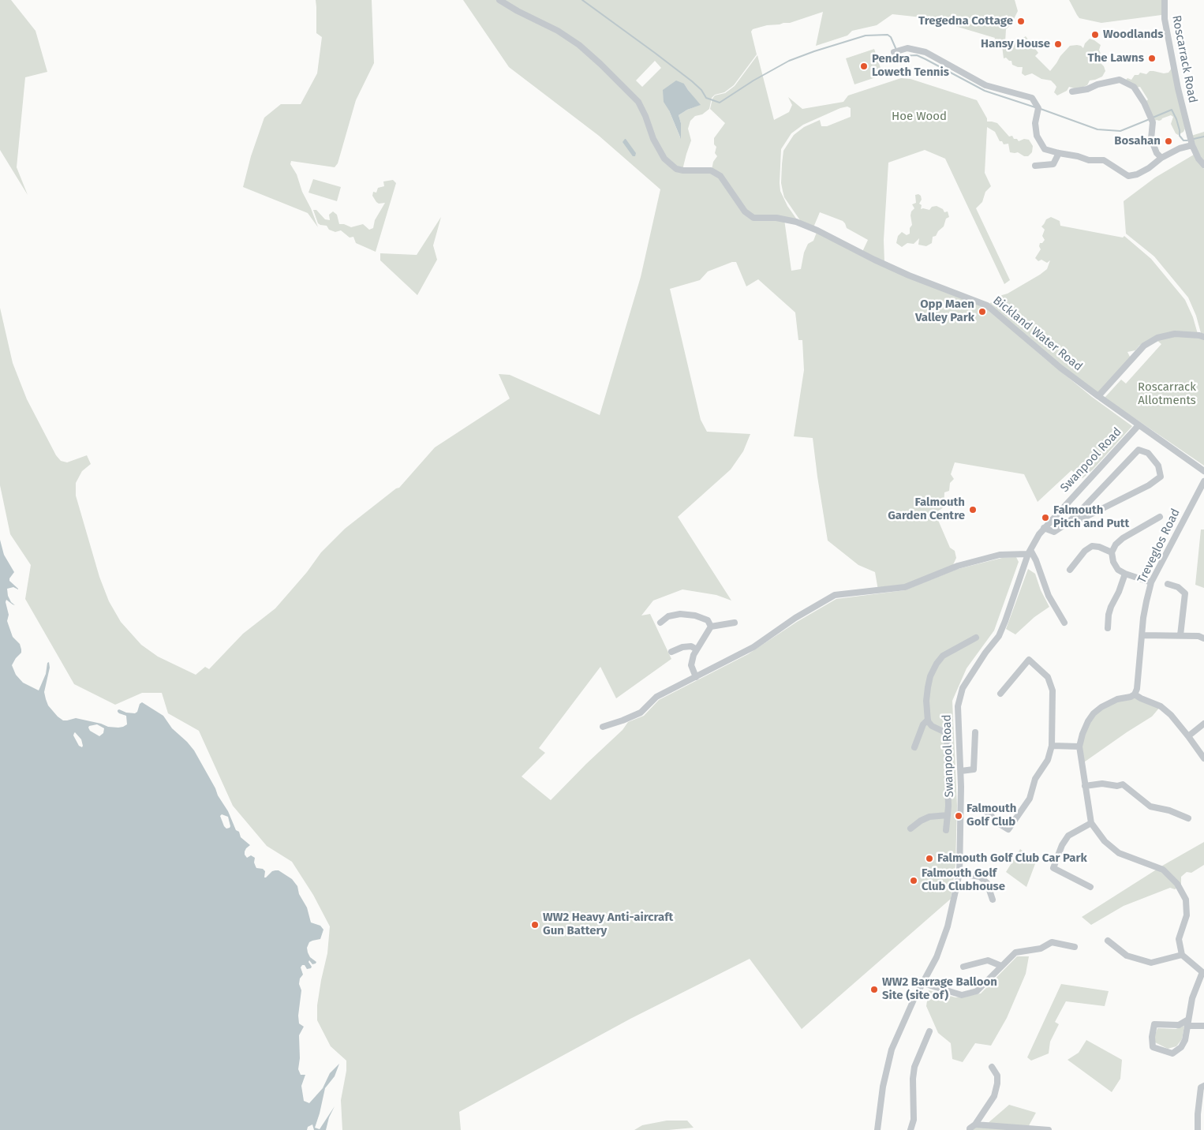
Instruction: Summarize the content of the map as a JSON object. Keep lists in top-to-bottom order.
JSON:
{
  "streets": {
    "street": [
      "Roscarrack Road",
      "Bickland Water Road",
      "Swanpool Road",
      "Treveglos Road"
    ]
  },
  "crossings": [
    ["Bickland Water Road", "Swanpool Road"]
  ],
  "parks": ["Hoe Wood", "Roscarrack Allotments"],
  "places": [
    "Tregedna Cottage",
    "Woodlands",
    "Hansy House",
    "The Lawns",
    "Pendra Loweth Tennis",
    "Bosahan",
    "Opp Maen Valley Park",
    "Falmouth Garden Centre",
    "Falmouth Pitch and Putt",
    "Falmouth Golf Club",
    "Falmouth Golf Club Car Park",
    "Falmouth Golf Club Clubhouse",
    "WW2 Heavy Anti-aircraft Gun Battery",
    "WW2 Barrage Balloon Site (site of)"
  ]
}
